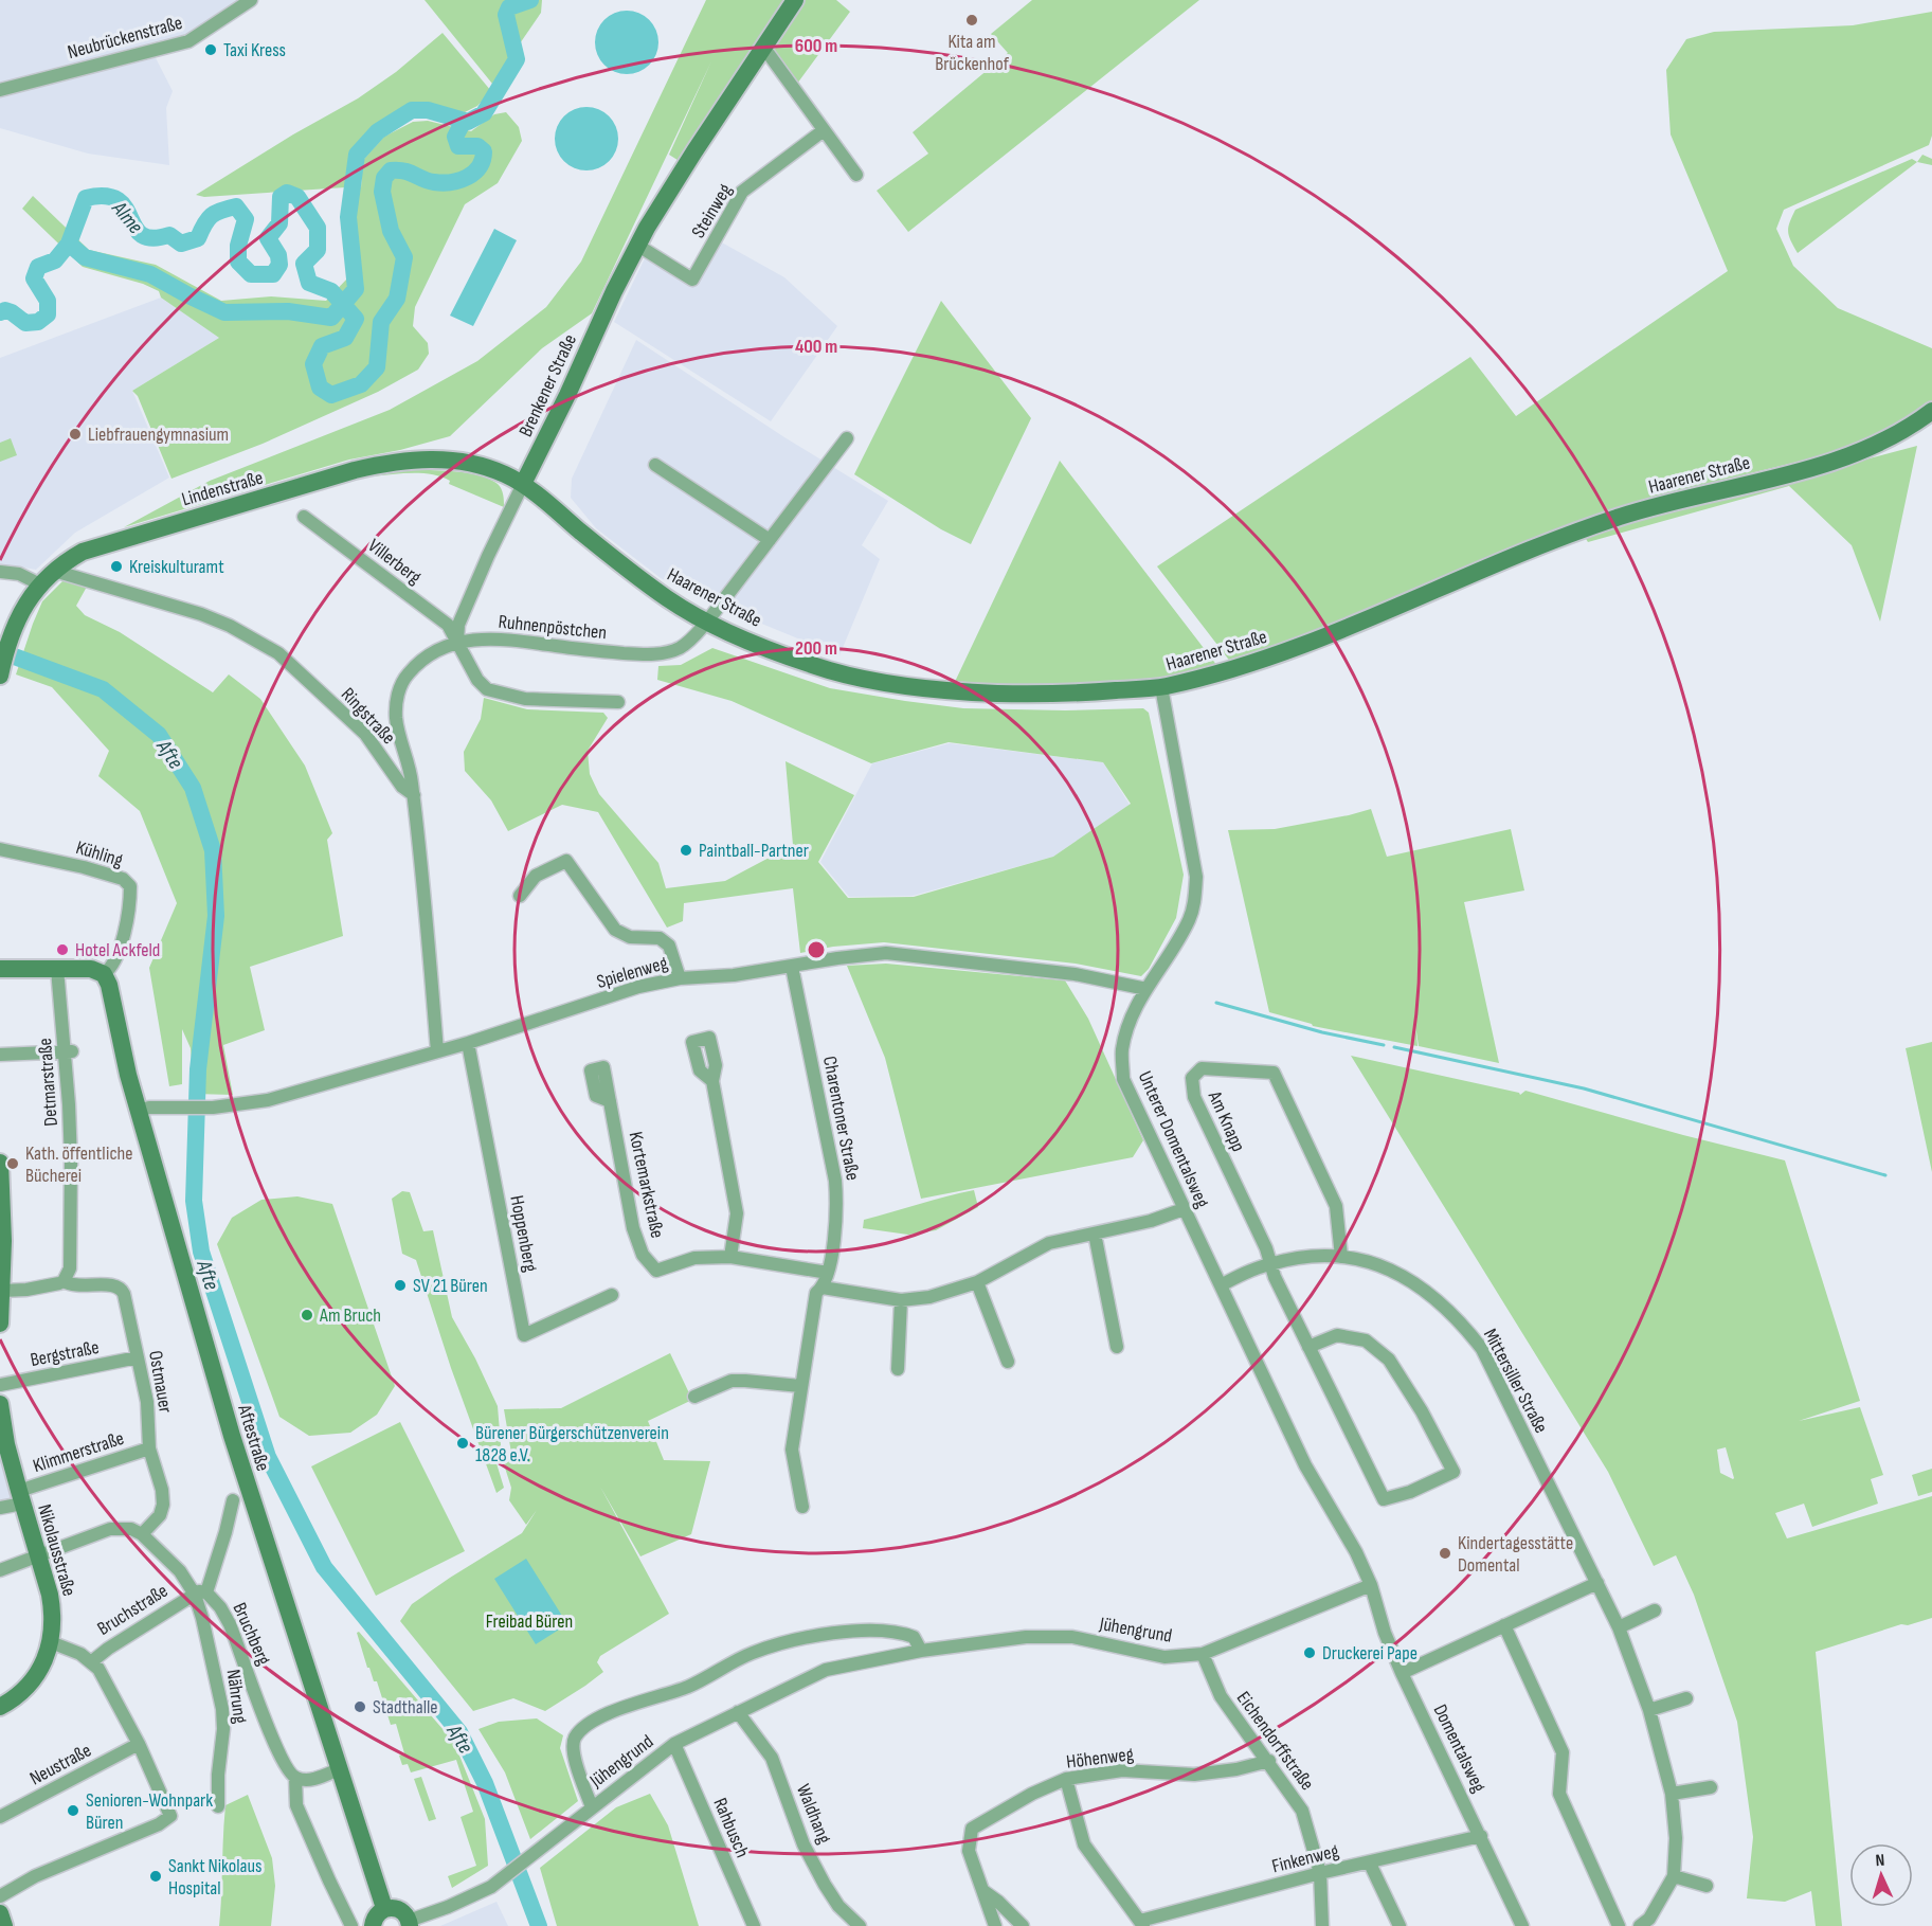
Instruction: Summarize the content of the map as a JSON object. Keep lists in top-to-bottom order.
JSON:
{
  "streets": {
    "main road": [
      "Brenkener Straße",
      "Haarener Straße",
      "Lindenstraße",
      "Aftestraße",
      "Nikolausstraße"
    ],
    "street": [
      "Neubrückenstraße",
      "Steinweg",
      "Villerberg",
      "Ruhnenpöstchen",
      "Ringstraße",
      "Kühling",
      "Spielenweg",
      "Detmarstraße",
      "Charentoner Straße",
      "Am Knapp",
      "Unterer Domentalsweg",
      "Kortemarkstraße",
      "Hoppenberg",
      "Bergstraße",
      "Mittersiller Straße",
      "Ostmauer",
      "Klimmerstraße",
      "Bruchstraße",
      "Jühengrund",
      "Bruchberg",
      "Nährung",
      "Eichendorffstraße",
      "Domentalsweg",
      "Höhenweg",
      "Neustraße",
      "Waldhang",
      "Rahbusch",
      "Finkenweg"
    ]
  },
  "crossings": [
    ["Steinweg", "Brenkener Straße"],
    ["Brenkener Straße", "Haarener Straße"],
    ["Brenkener Straße", "Lindenstraße"],
    ["Brenkener Straße", "Villerberg"],
    ["Brenkener Straße", "Ruhnenpöstchen"],
    ["Haarener Straße", "Lindenstraße"],
    ["Haarener Straße", "Ruhnenpöstchen"],
    ["Haarener Straße", "Unterer Domentalsweg"],
    ["Lindenstraße", "Ringstraße"],
    ["Villerberg", "Ruhnenpöstchen"],
    ["Kühling", "Aftestraße"],
    ["Spielenweg", "Charentoner Straße"],
    ["Spielenweg", "Unterer Domentalsweg"],
    ["Spielenweg", "Hoppenberg"],
    ["Spielenweg", "Aftestraße"],
    ["Detmarstraße", "Ostmauer"],
    ["Charentoner Straße", "Kortemarkstraße"],
    ["Am Knapp", "Mittersiller Straße"],
    ["Unterer Domentalsweg", "Mittersiller Straße"],
    ["Unterer Domentalsweg", "Jühengrund"],
    ["Unterer Domentalsweg", "Domentalsweg"],
    ["Bergstraße", "Ostmauer"],
    ["Ostmauer", "Klimmerstraße"],
    ["Ostmauer", "Bruchberg"],
    ["Klimmerstraße", "Nikolausstraße"],
    ["Bruchstraße", "Bruchberg"],
    ["Bruchstraße", "Nährung"],
    ["Jühengrund", "Eichendorffstraße"],
    ["Jühengrund", "Domentalsweg"],
    ["Jühengrund", "Waldhang"],
    ["Jühengrund", "Rahbusch"],
    ["Bruchberg", "Nährung"],
    ["Eichendorffstraße", "Höhenweg"],
    ["Eichendorffstraße", "Finkenweg"],
    ["Domentalsweg", "Finkenweg"]
  ],
  "water": ["Alme", "Afte"],
  "parks": ["Freibad Büren"],
  "places": [
    "Kita am Brückenhof",
    "Taxi Kress",
    "Liebfrauengymnasium",
    "Kreiskulturamt",
    "Paintball-Partner",
    "Hotel Ackfeld",
    "Kath. öffentliche Bücherei",
    "SV 21 Büren",
    "Am Bruch",
    "Bürener Bürgerschützenverein 1828 e.V.",
    "Kindertagesstätte Domental",
    "Druckerei Pape",
    "Stadthalle",
    "Senioren-Wohnpark Büren",
    "Sankt Nikolaus Hospital"
  ],
  "north": "top",
  "rings": ["600 m", "400 m", "200 m"]
}
